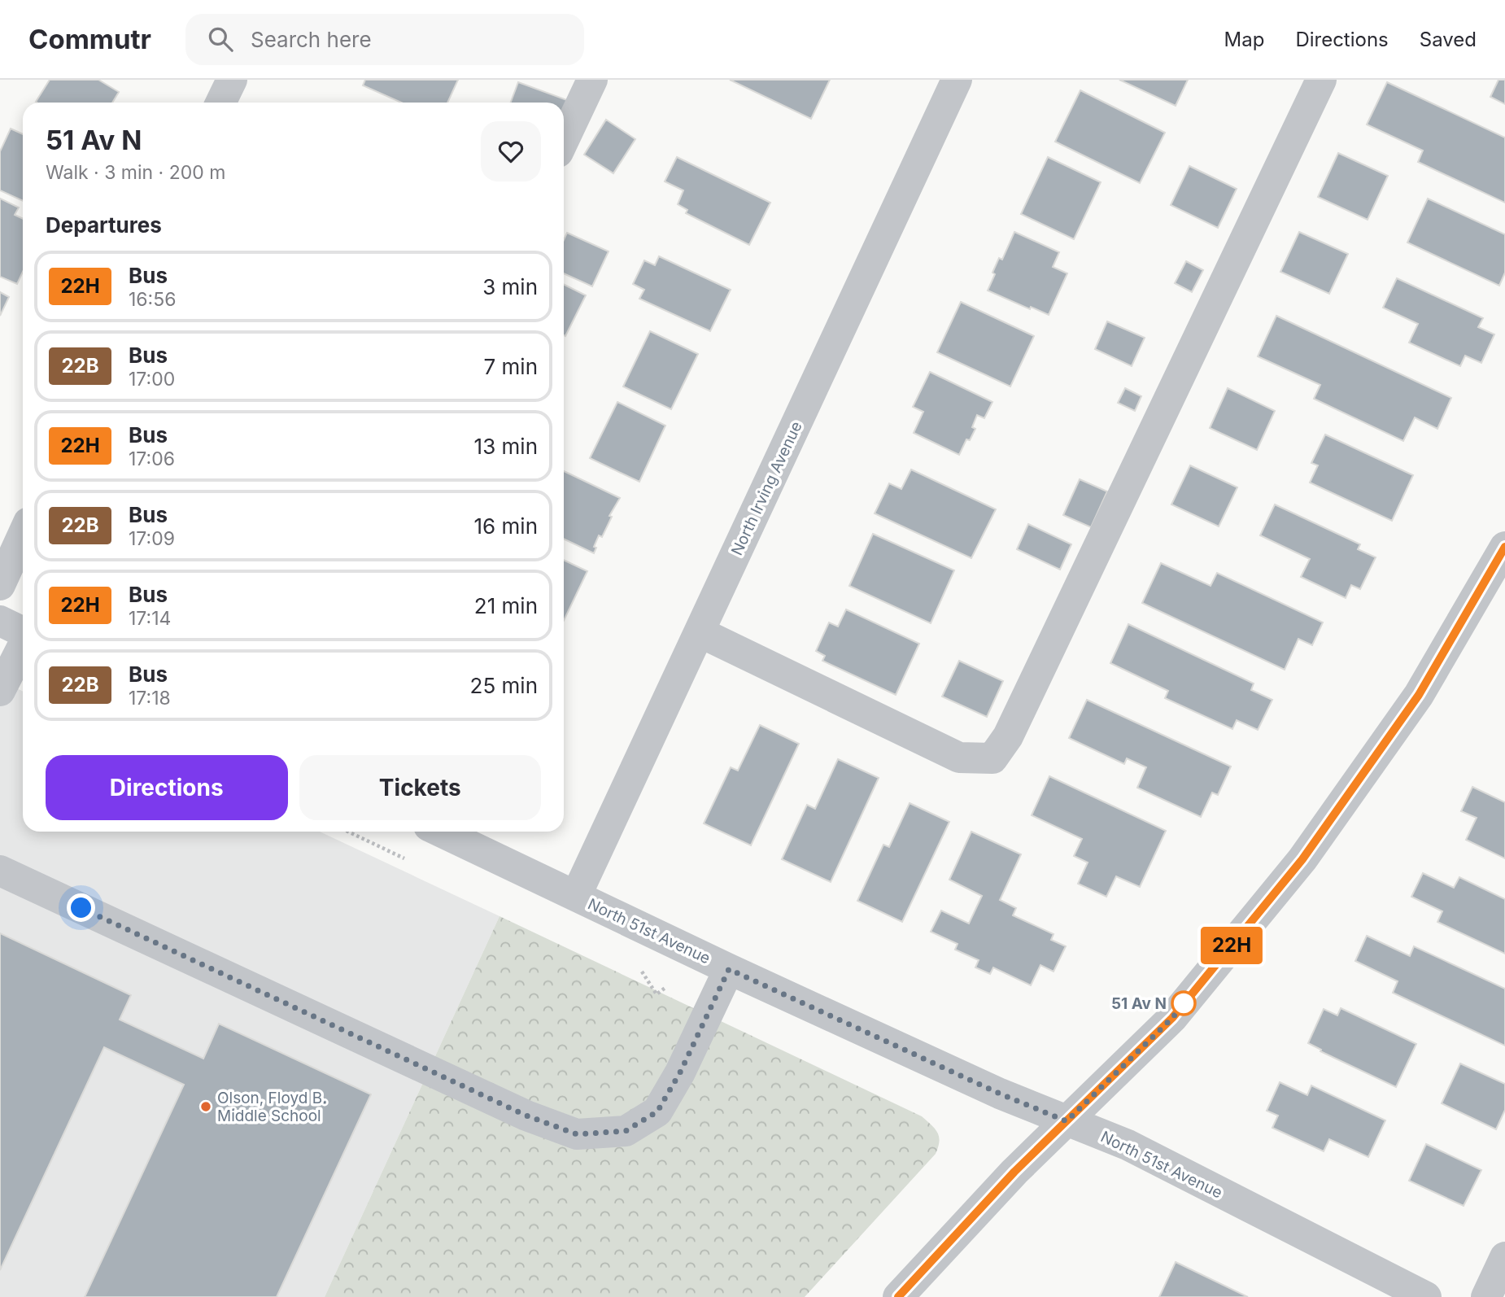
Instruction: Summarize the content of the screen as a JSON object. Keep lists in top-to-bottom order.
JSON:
{
  "streets": {
    "street": ["North Irving Avenue", "North 51st Avenue"]
  },
  "crossings": [
    ["North Irving Avenue", "North 51st Avenue"]
  ],
  "places": ["51 Av N", "Olson, Floyd B. Middle School"],
  "lines": ["bus line 22H"],
  "page": {
    "header": "Commutr",
    "search": "Search here",
    "nav": ["Map", "Directions", "Saved"],
    "on_map": "22H",
    "heading": [
      ["51 Av N", "Walk · 3 min · 200 m"],
      "Departures"
    ],
    "list": [
      {
        "mark": "22H",
        "name": "Bus",
        "note": "16:56",
        "value": "3 min"
      },
      {
        "mark": "22B",
        "name": "Bus",
        "note": "17:00",
        "value": "7 min"
      },
      {
        "mark": "22H",
        "name": "Bus",
        "note": "17:06",
        "value": "13 min"
      },
      {
        "mark": "22B",
        "name": "Bus",
        "note": "17:09",
        "value": "16 min"
      },
      {
        "mark": "22H",
        "name": "Bus",
        "note": "17:14",
        "value": "21 min"
      },
      {
        "mark": "22B",
        "name": "Bus",
        "note": "17:18",
        "value": "25 min"
      }
    ],
    "buttons": ["Directions", "Tickets"]
  }
}
